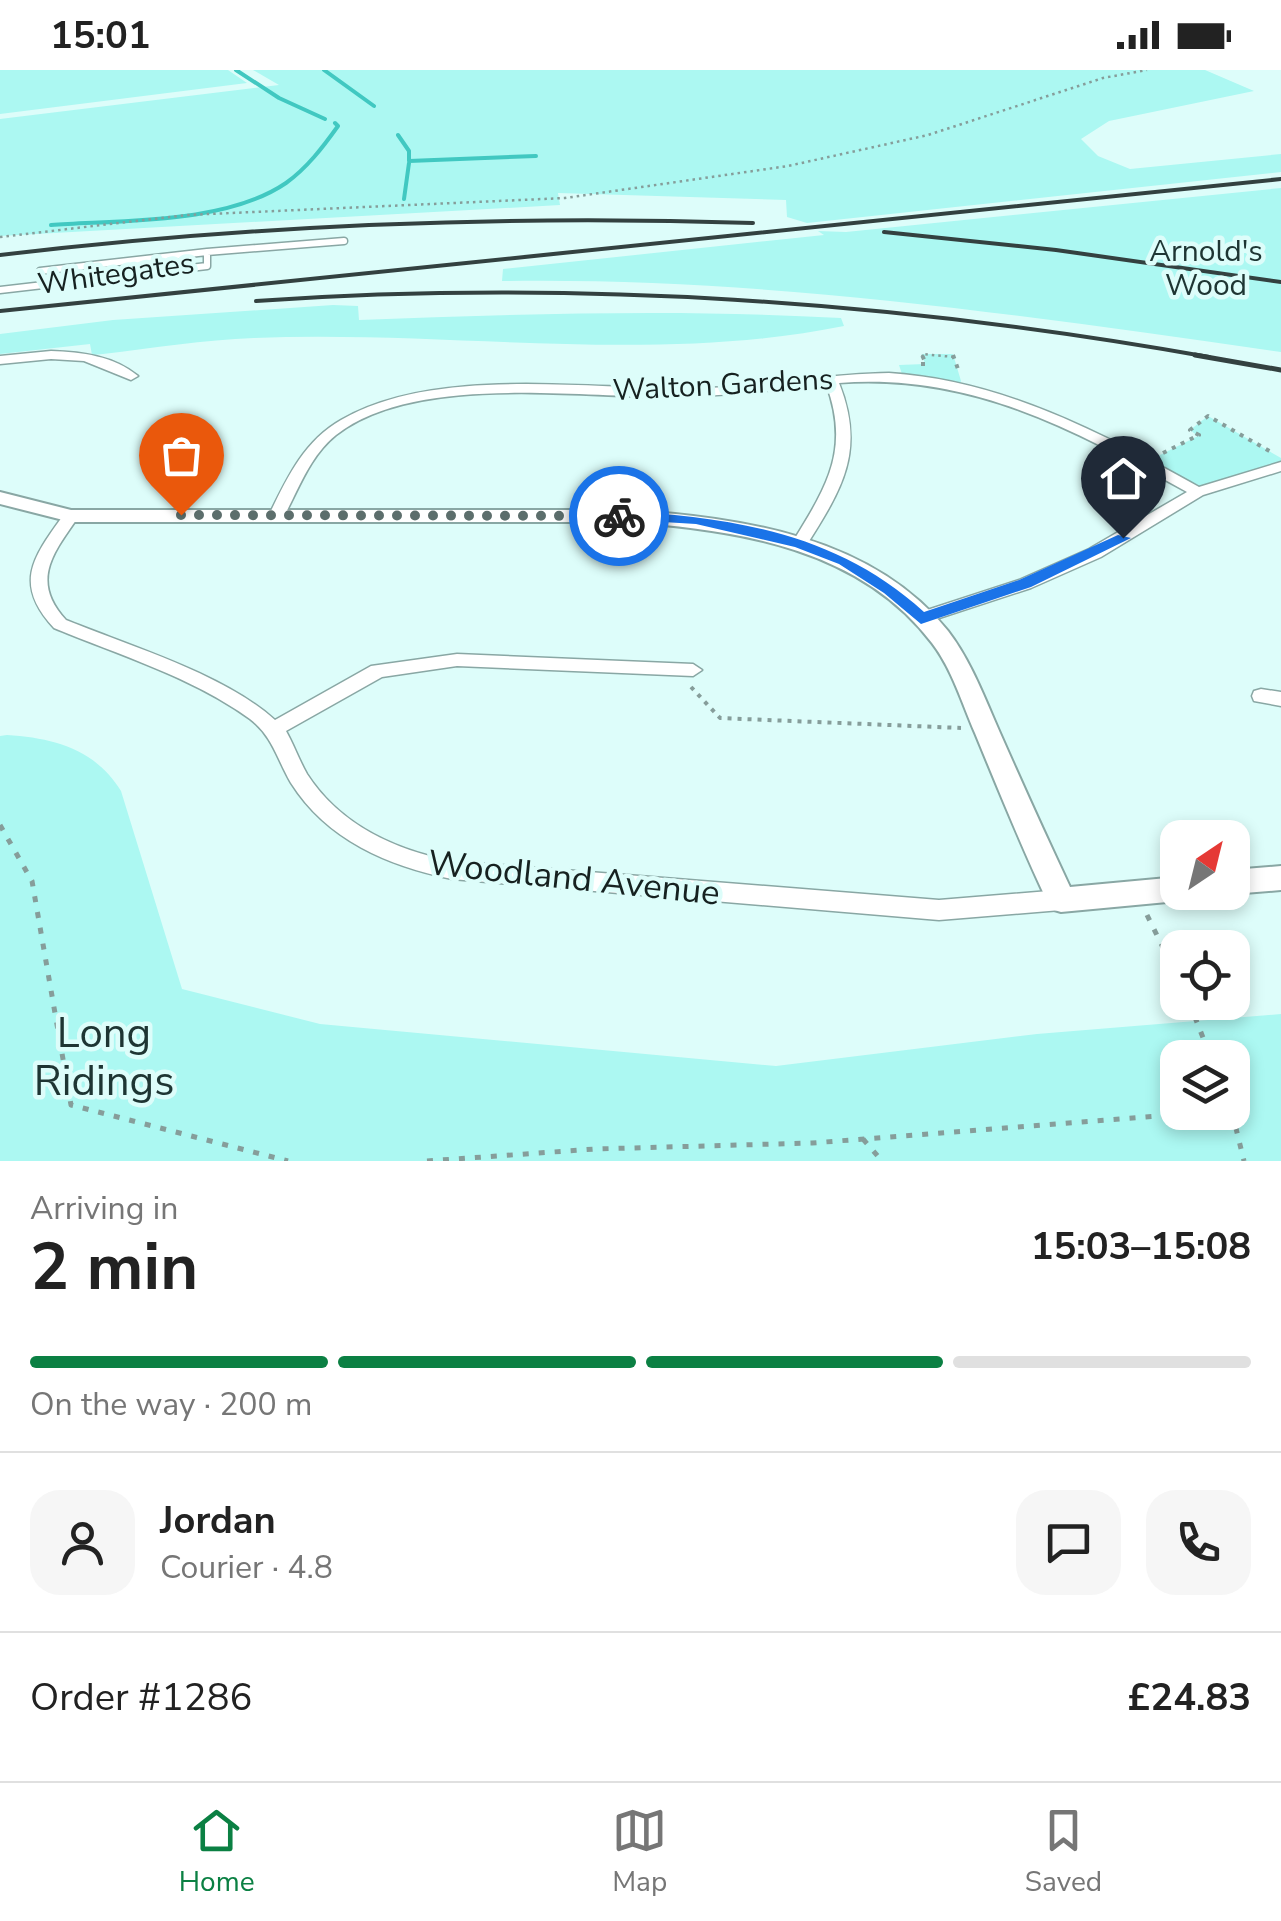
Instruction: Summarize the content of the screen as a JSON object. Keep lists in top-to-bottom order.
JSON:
{
  "streets": {
    "street": ["Walton Gardens", "Woodland Avenue"],
    "lane": ["Whitegates"]
  },
  "parks": ["Arnold's Wood", "Long Ridings"],
  "north": "top right",
  "page": {
    "status": "15:01",
    "heading": ["2 min", "Arriving in", "15:03–15:08"],
    "panel": [
      "Jordan",
      "Courier · 4.8",
      "Order #1286",
      "£24.83"
    ],
    "bar": "On the way · 200 m",
    "tabs": ["Home", "Map", "Saved"]
  }
}
